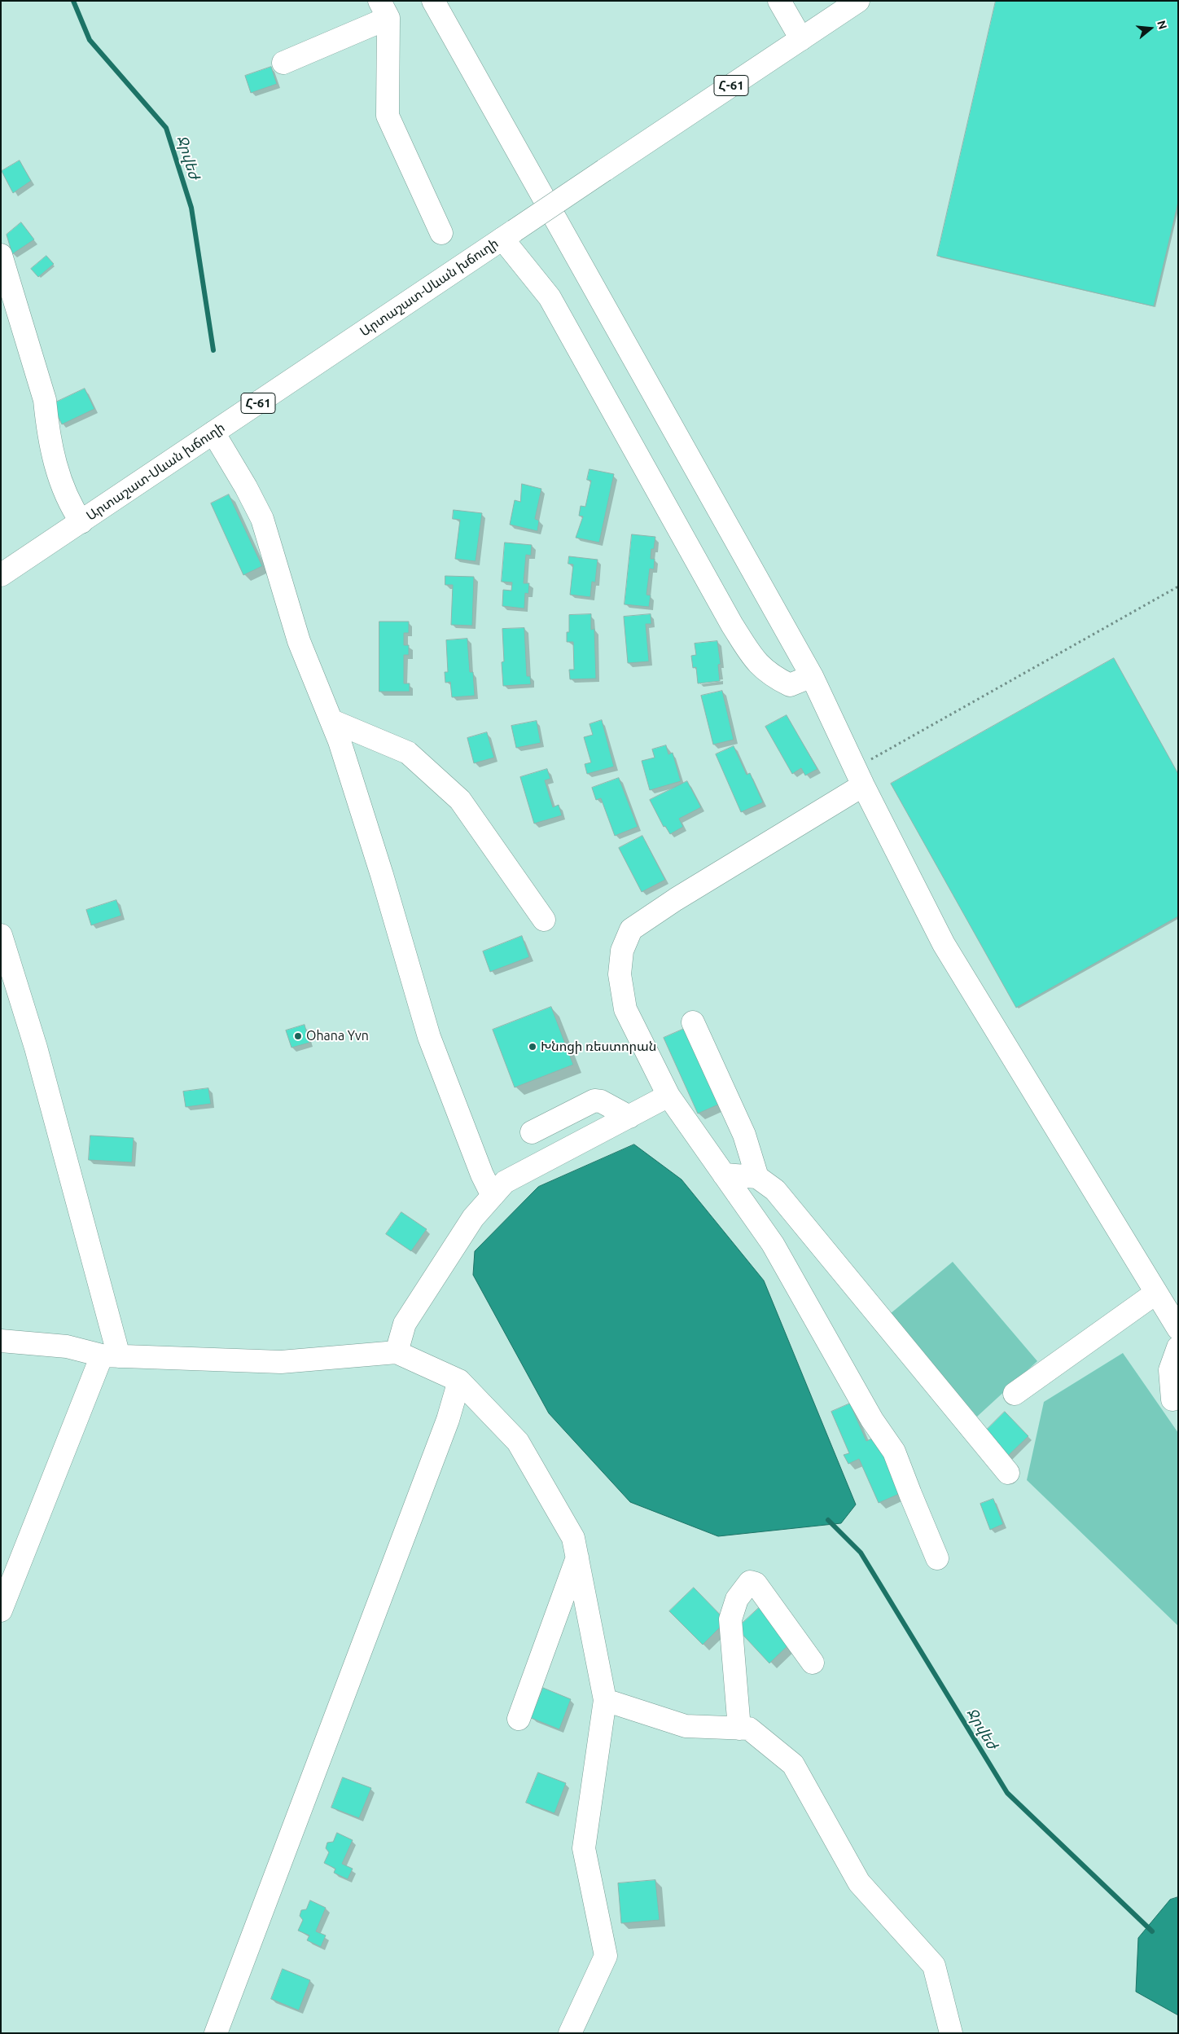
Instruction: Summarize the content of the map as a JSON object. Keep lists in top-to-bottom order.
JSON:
{
  "streets": {
    "street": ["Հ-61", "Արտաշատ-Սևան խճուղի"]
  },
  "water": ["Ջրվեժ"],
  "places": ["Ohana Yvn", "Խնոցի ռեստորան"],
  "north": "right"
}
